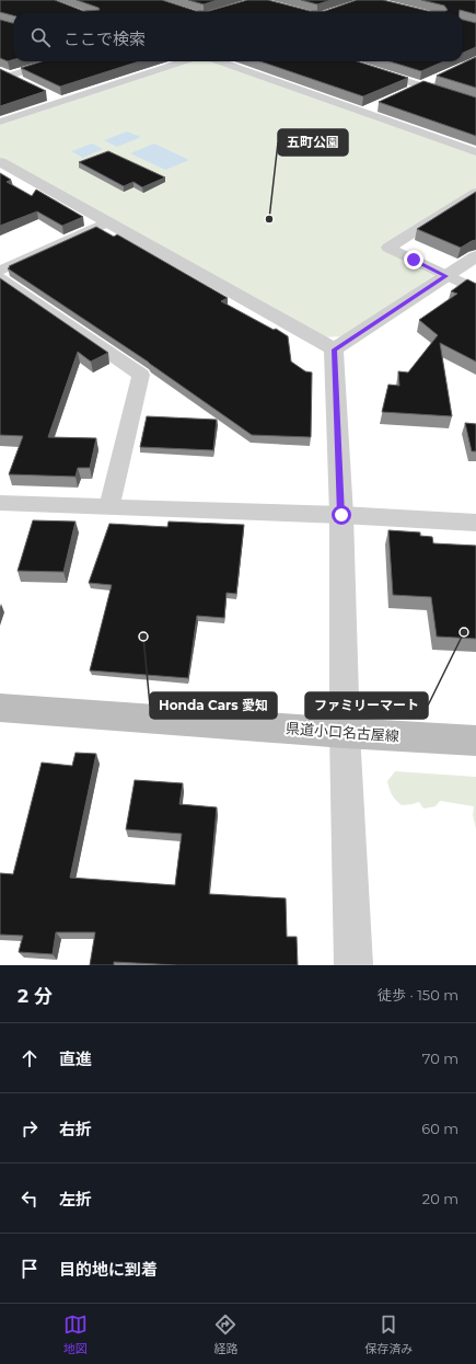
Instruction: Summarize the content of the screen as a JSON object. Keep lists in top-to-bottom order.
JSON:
{
  "streets": {
    "main road": ["県道小口名古屋線"]
  },
  "places": ["五町公園", "ファミリーマート", "Honda Cars 愛知"],
  "page": {
    "search": "ここで検索",
    "heading": ["2 分", "徒歩 · 150 m"],
    "list": [
      ["直進", "70 m"],
      ["右折", "60 m"],
      ["左折", "20 m"],
      "目的地に到着"
    ],
    "nav": ["地図", "経路", "保存済み"]
  }
}
